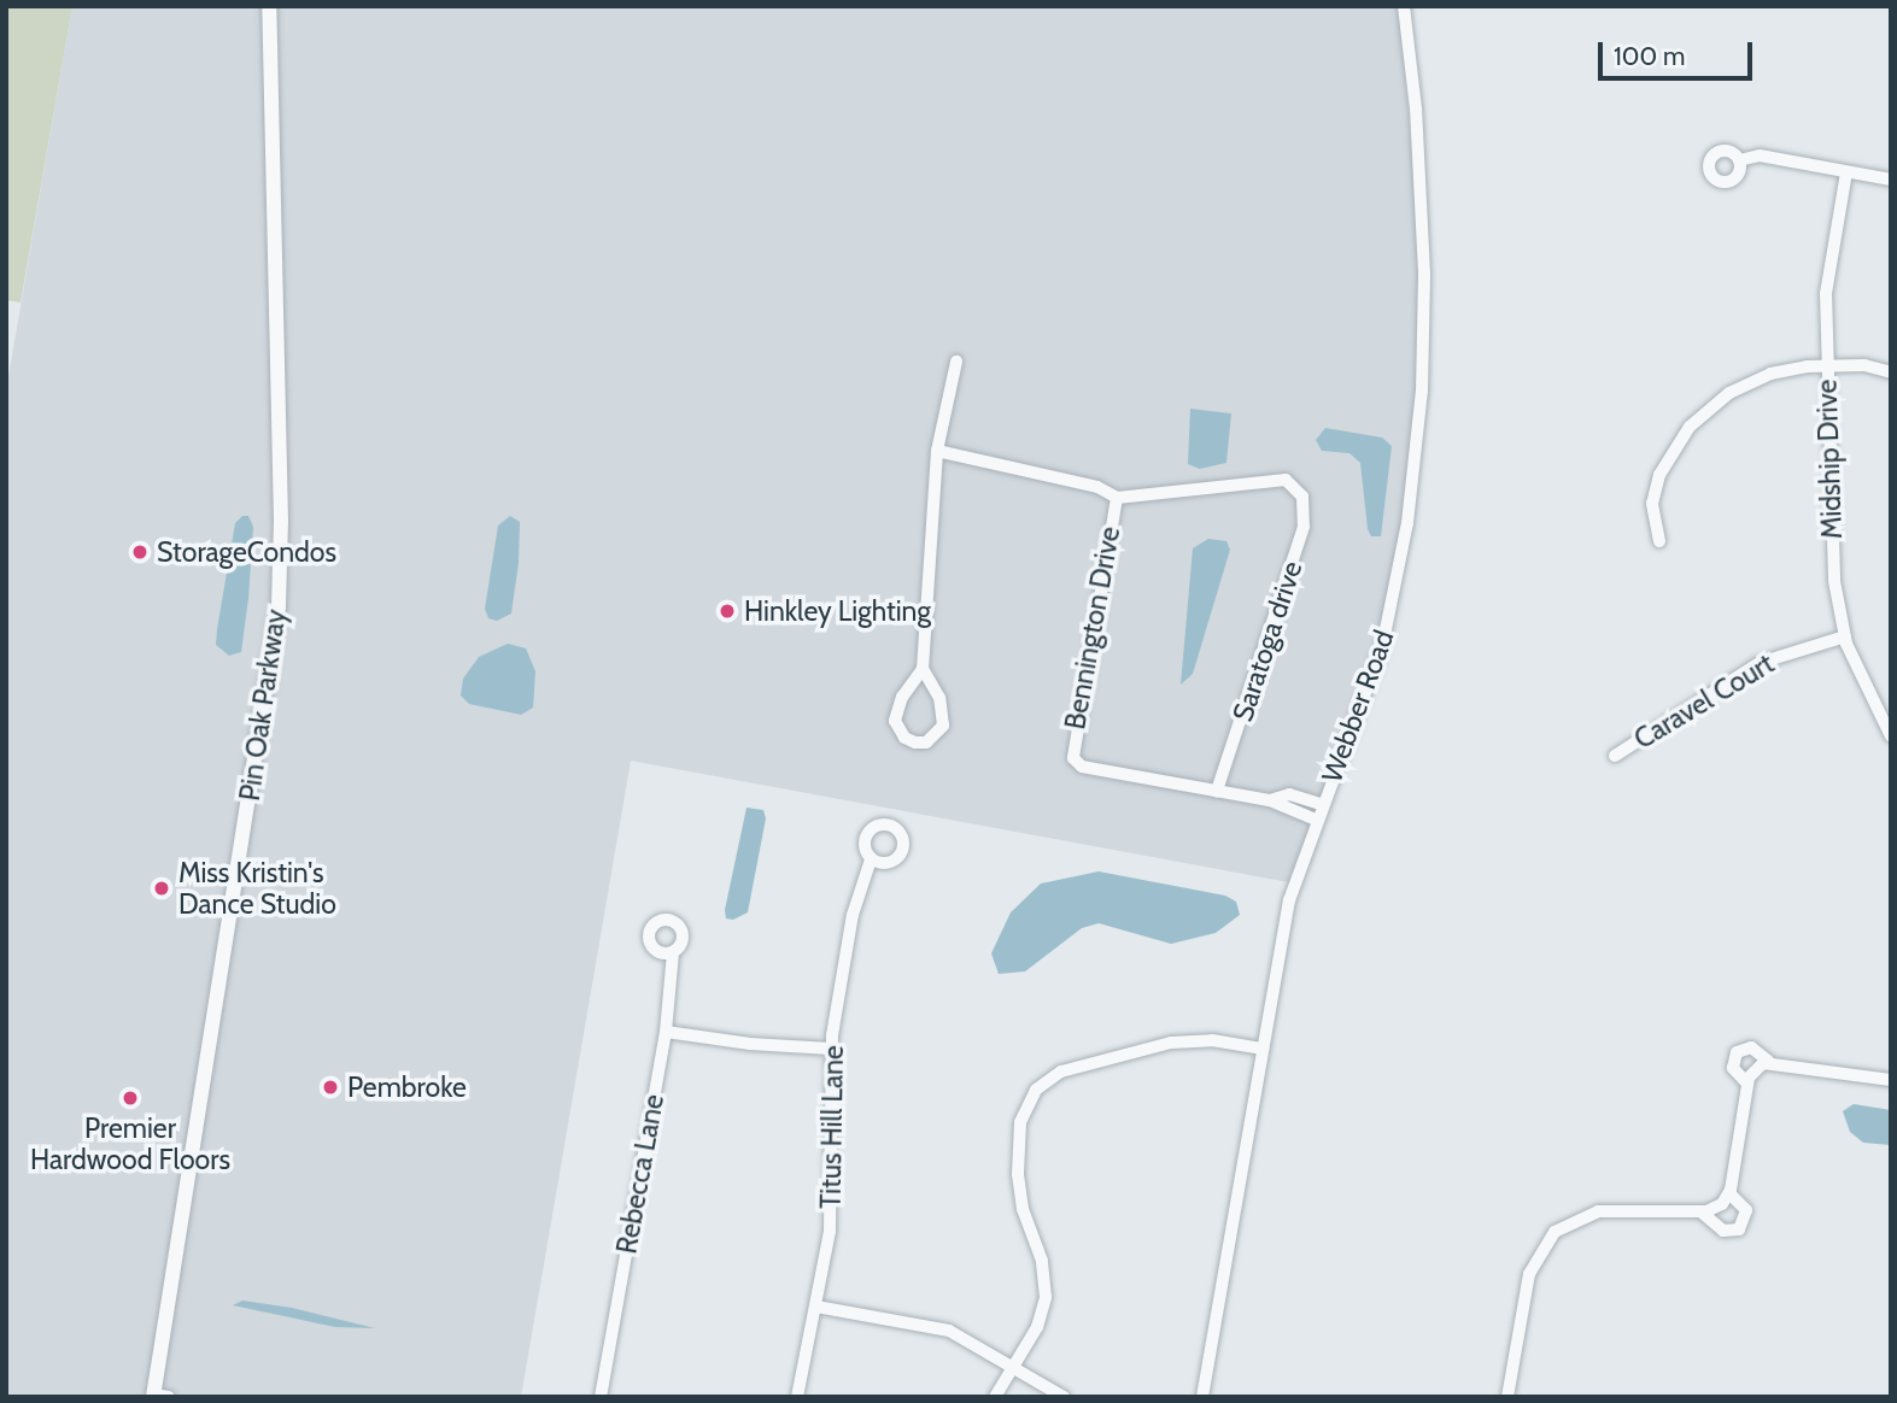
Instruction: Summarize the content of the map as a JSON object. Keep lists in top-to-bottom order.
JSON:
{
  "streets": {
    "street": [
      "Midship Drive",
      "Bennington Drive",
      "Saratoga drive",
      "Caravel Court",
      "Pin Oak Parkway",
      "Webber Road",
      "Titus Hill Lane",
      "Rebecca Lane"
    ]
  },
  "crossings": [
    ["Midship Drive", "Caravel Court"],
    ["Bennington Drive", "Saratoga drive"]
  ],
  "places": [
    "StorageCondos",
    "Hinkley Lighting",
    "Miss Kristin's Dance Studio",
    "Pembroke",
    "Premier Hardwood Floors"
  ],
  "scale_bar": "100 m"
}
